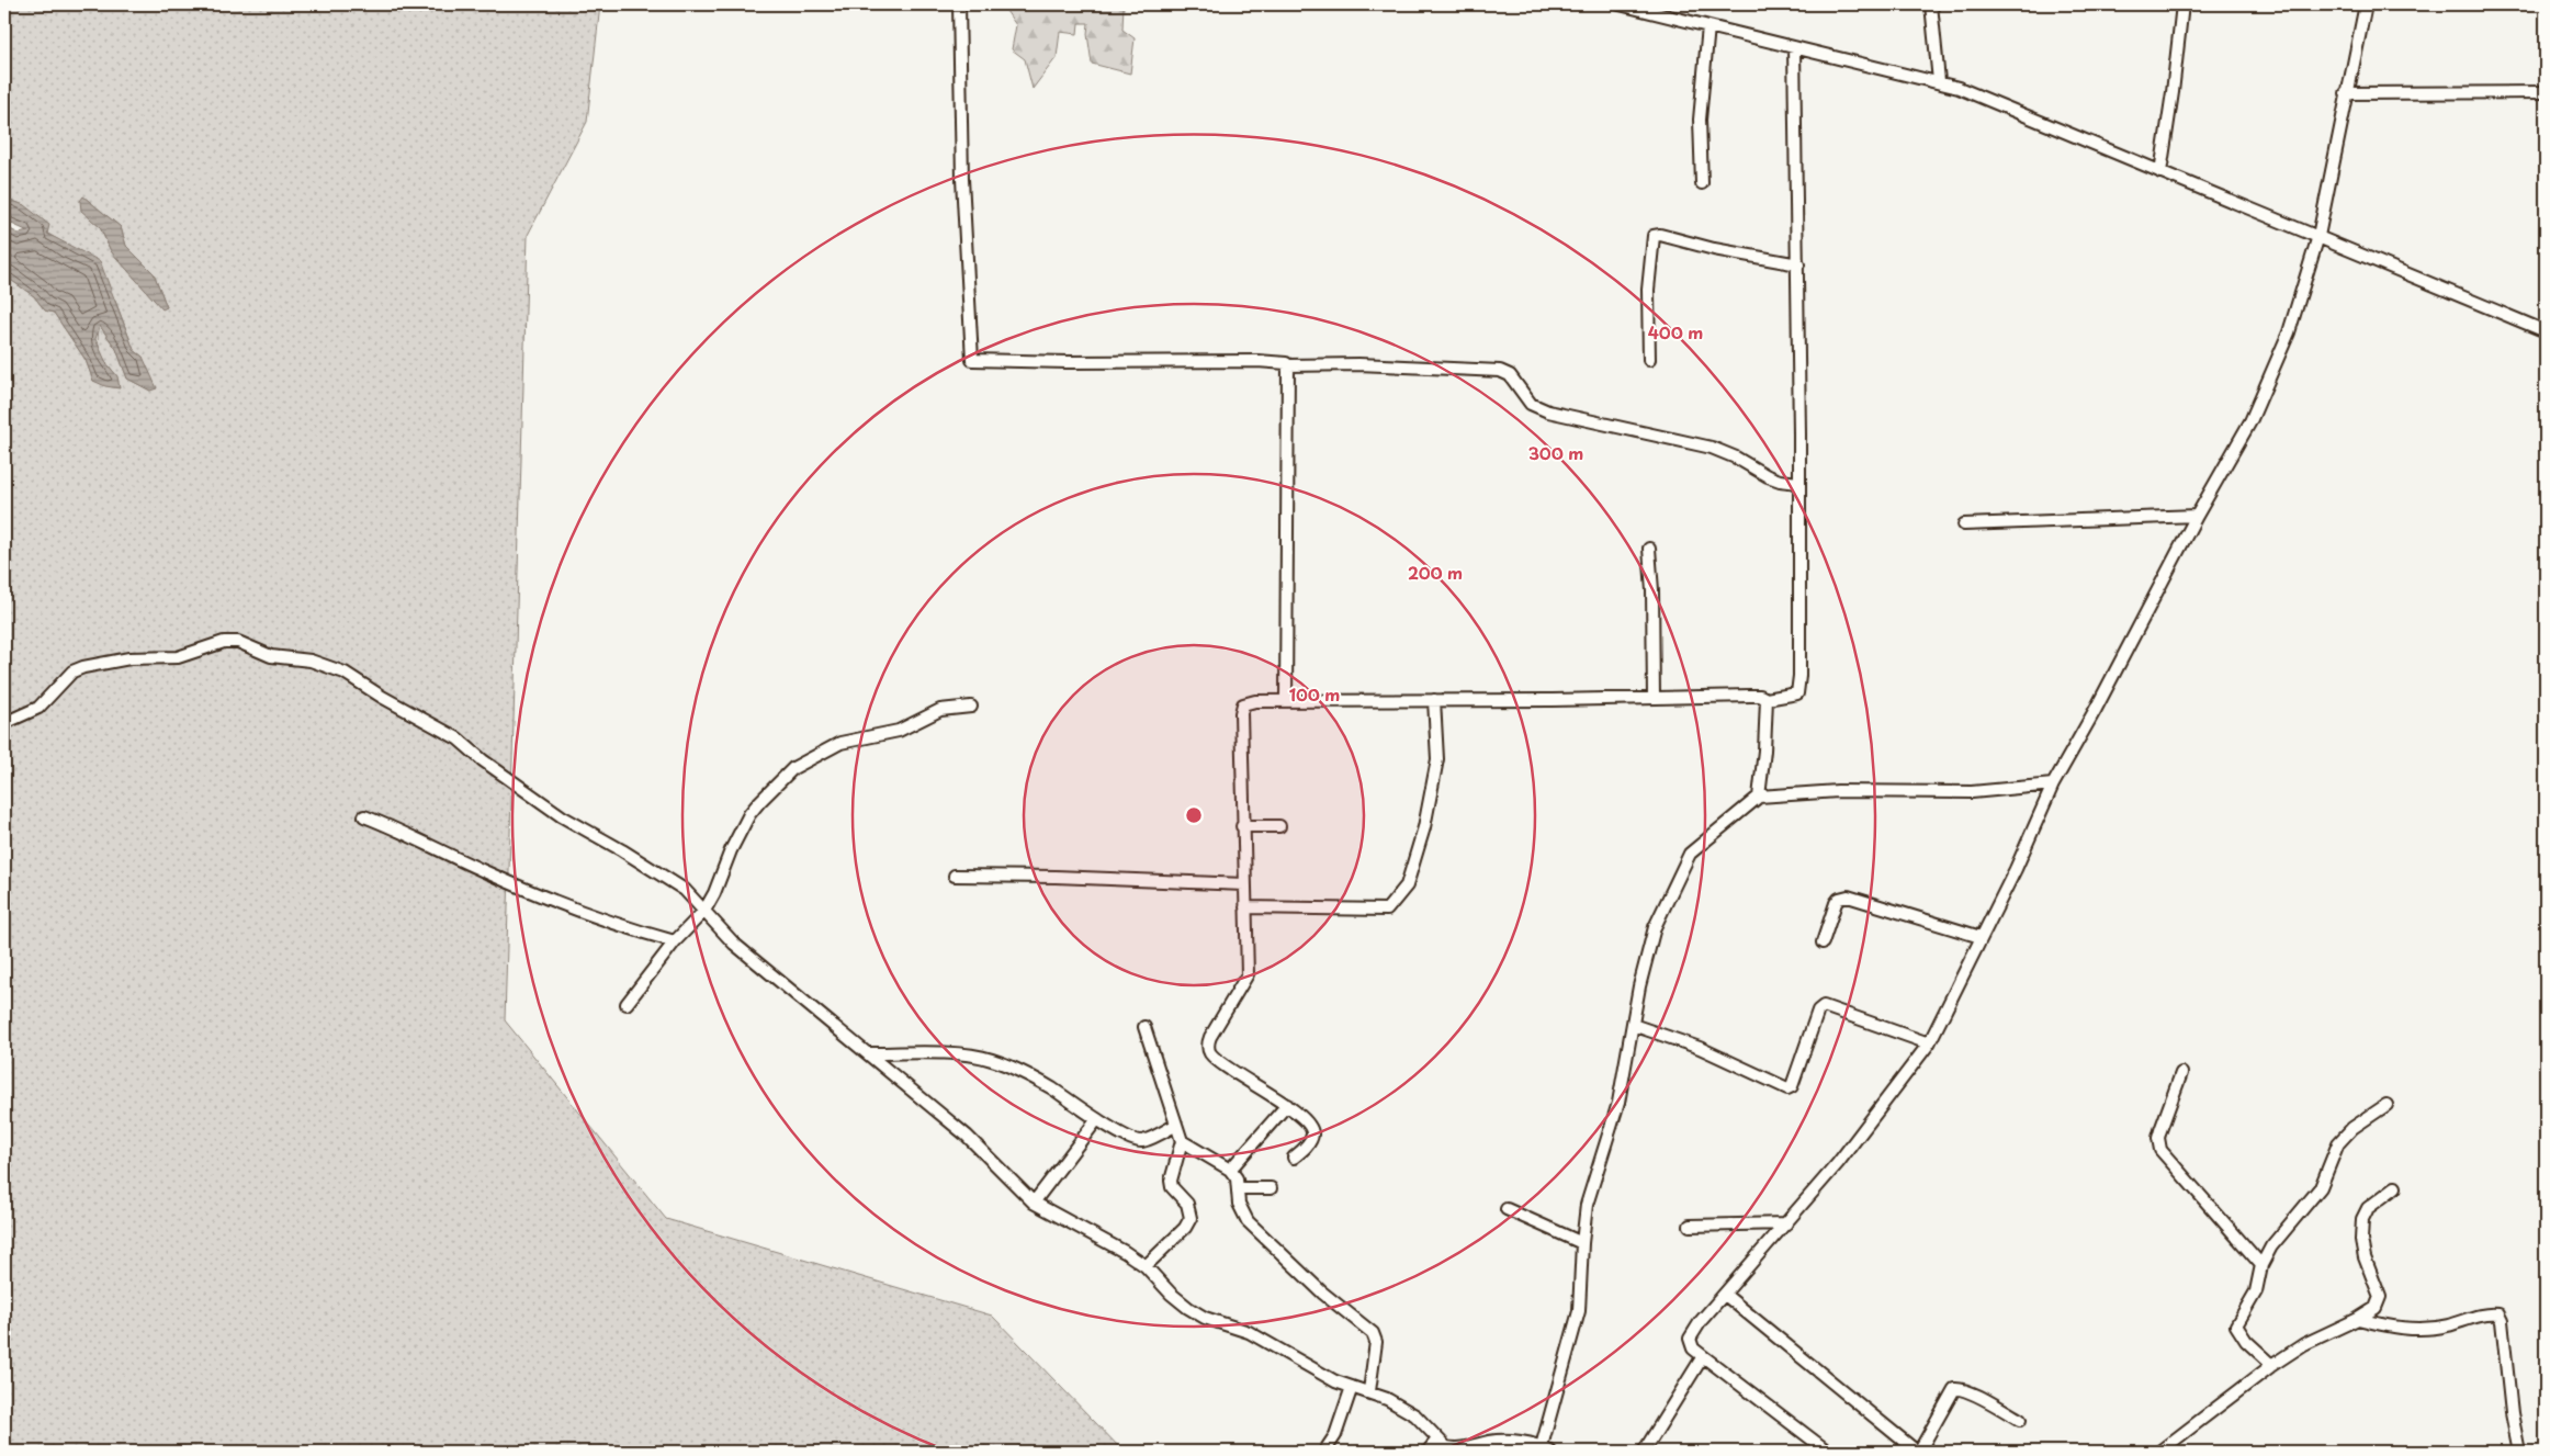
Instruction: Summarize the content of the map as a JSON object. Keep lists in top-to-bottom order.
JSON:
{
  "rings": [
    "400 m",
    "300 m",
    "200 m",
    "100 m"
  ]
}
